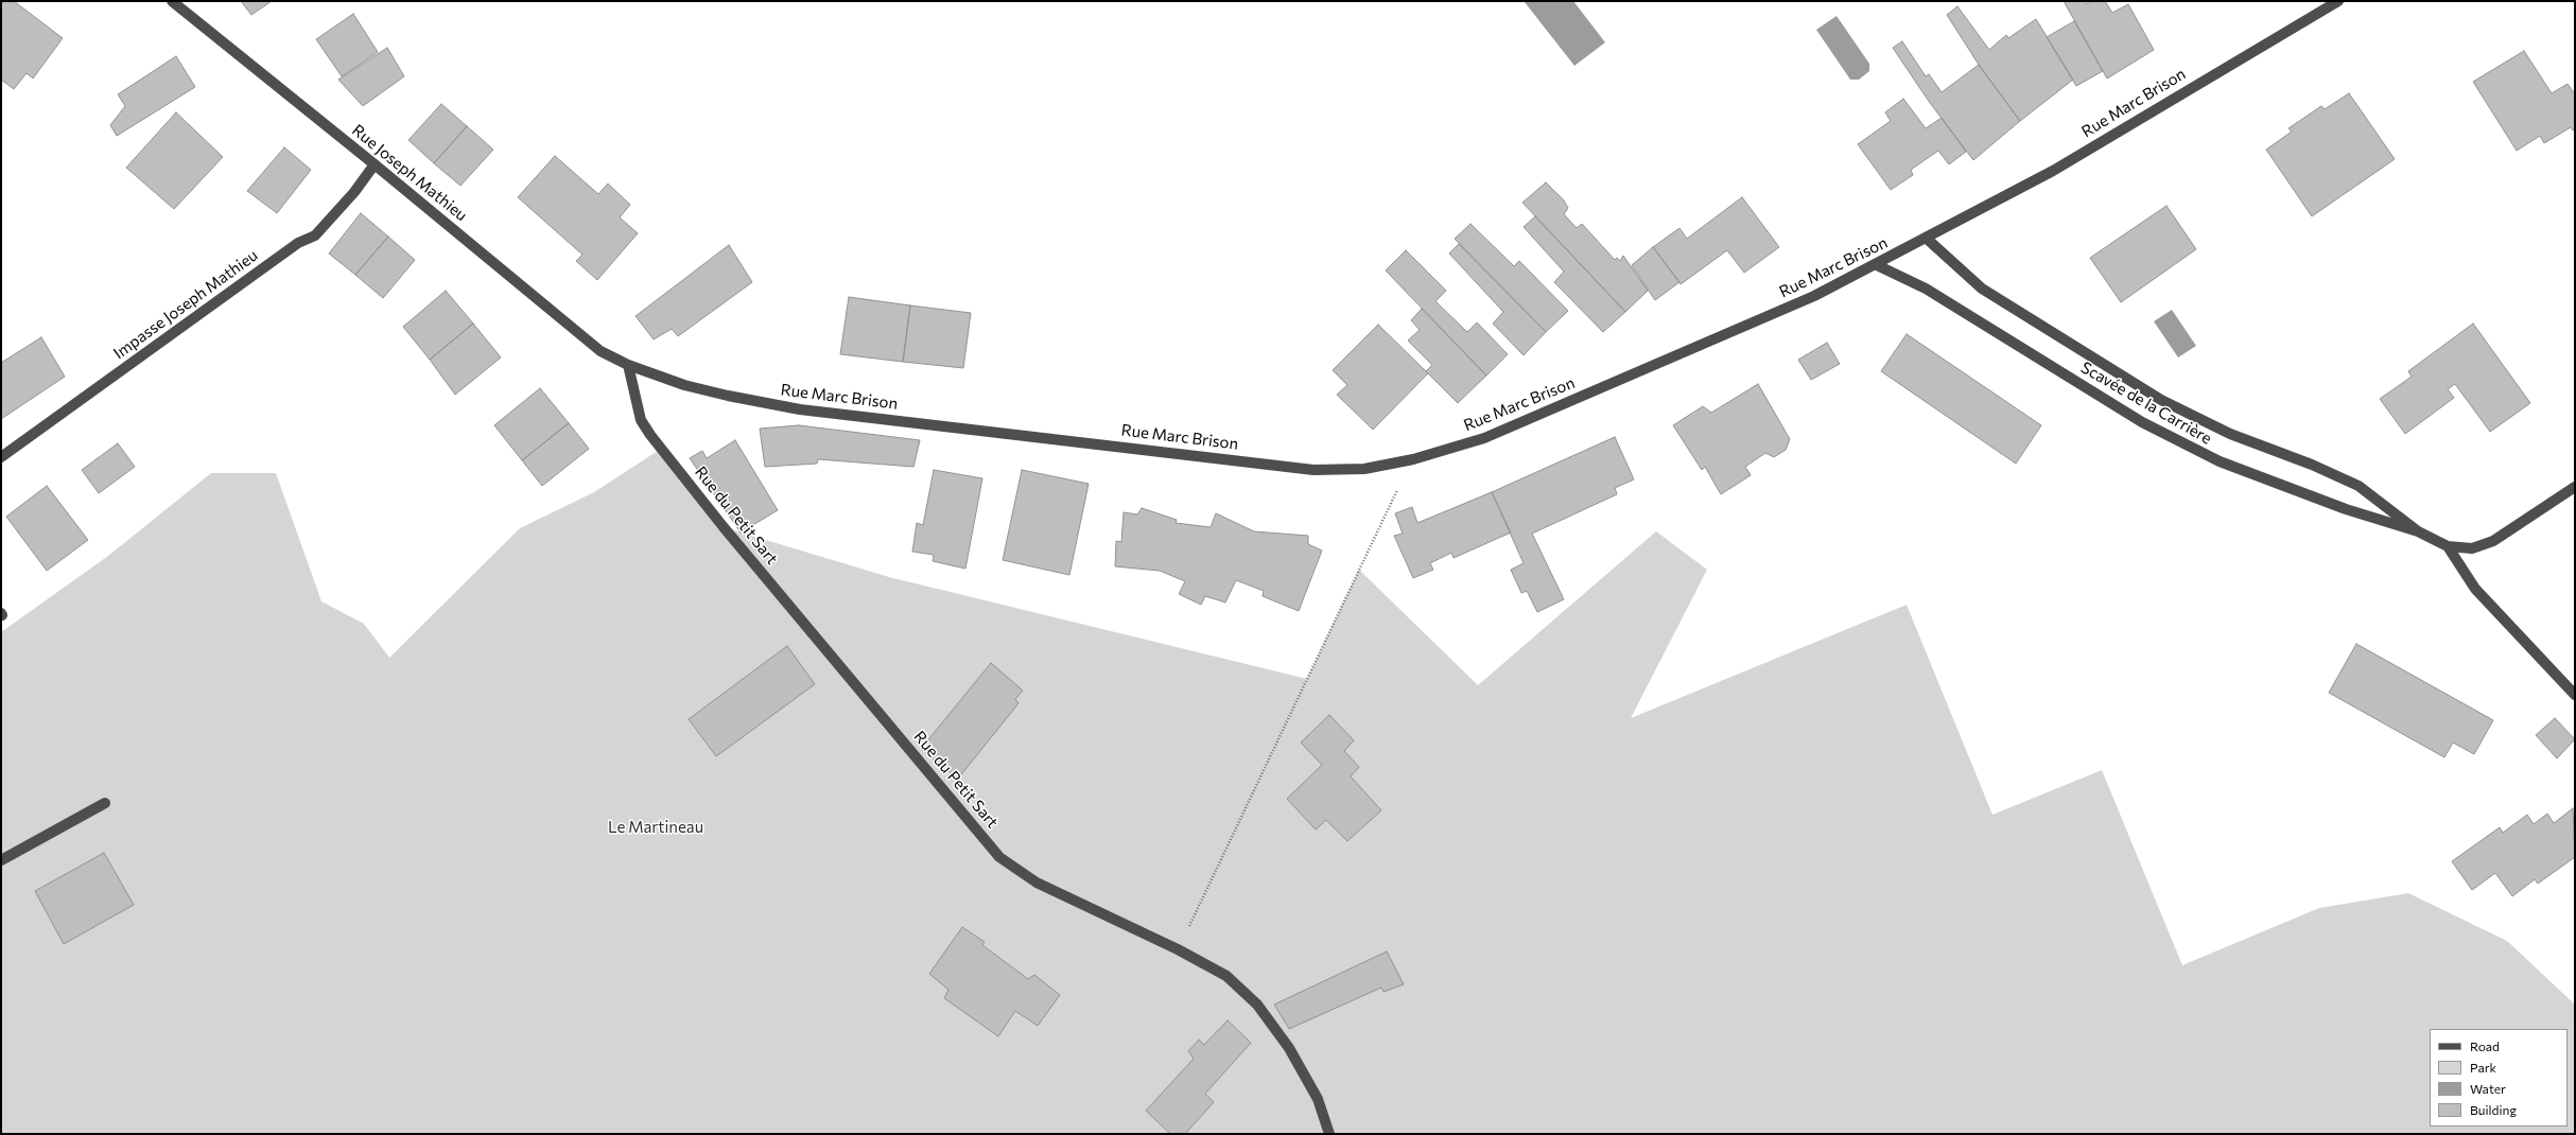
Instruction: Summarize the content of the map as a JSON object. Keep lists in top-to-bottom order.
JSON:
{
  "streets": {
    "street": [
      "Rue Marc Brison",
      "Rue Joseph Mathieu",
      "Impasse Joseph Mathieu",
      "Scavée de la Carrière",
      "Rue du Petit Sart"
    ]
  },
  "crossings": [
    ["Rue Marc Brison", "Rue Joseph Mathieu"],
    ["Rue Marc Brison", "Scavée de la Carrière"],
    ["Rue Marc Brison", "Rue du Petit Sart"],
    ["Rue Joseph Mathieu", "Impasse Joseph Mathieu"],
    ["Rue Joseph Mathieu", "Rue du Petit Sart"]
  ],
  "parks": ["Le Martineau"],
  "legend": [
    "Road",
    "Park",
    "Water",
    "Building"
  ]
}
